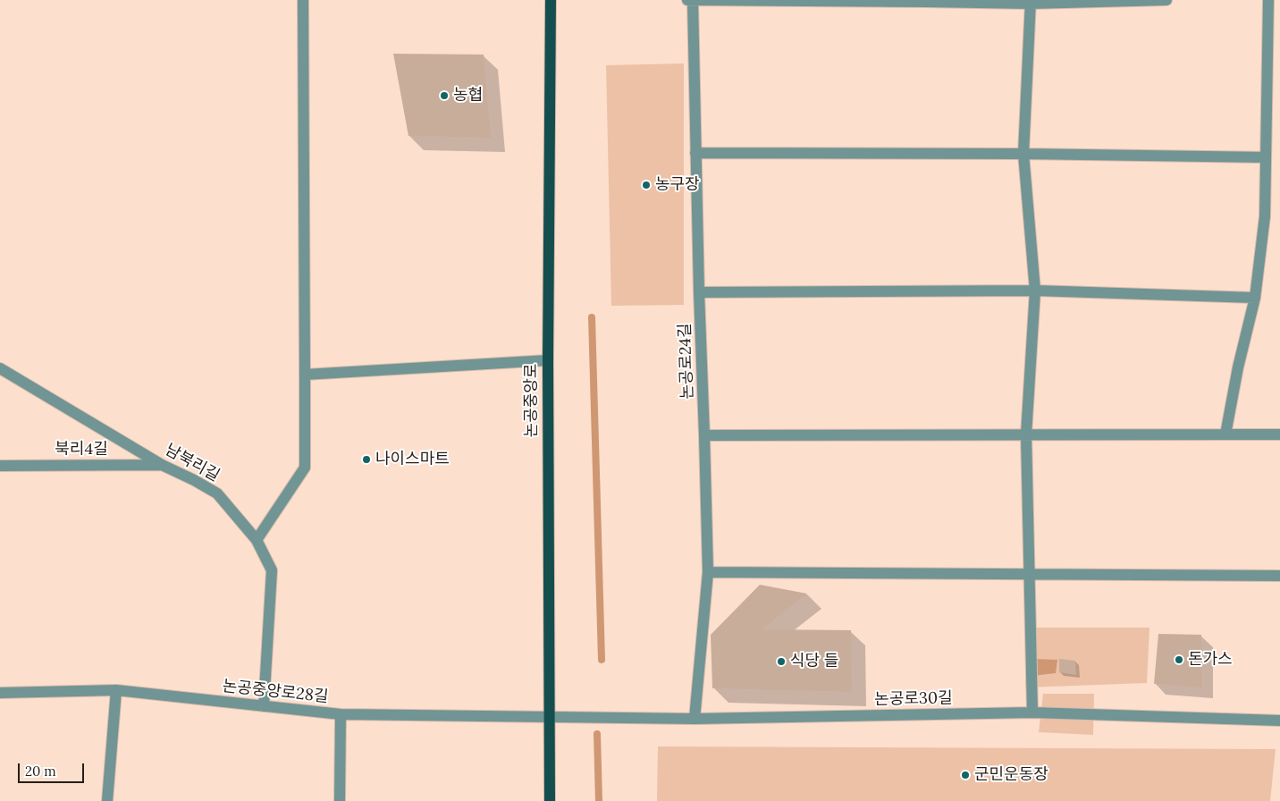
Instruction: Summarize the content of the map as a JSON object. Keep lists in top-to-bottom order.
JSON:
{
  "streets": {
    "main road": ["논공중앙로"],
    "street": [
      "논공로24길",
      "북리4길",
      "남북리길",
      "논공중앙로28길",
      "논공로30길"
    ]
  },
  "crossings": [
    ["논공로24길", "논공로30길"],
    ["논공중앙로", "논공중앙로28길"],
    ["논공중앙로", "논공로30길"],
    ["북리4길", "남북리길"],
    ["남북리길", "논공중앙로28길"],
    ["논공중앙로28길", "논공로30길"]
  ],
  "places": [
    "농협",
    "농구장",
    "나이스마트",
    "돈가스",
    "식당 들",
    "군민운동장"
  ],
  "scale_bar": "20 m"
}
